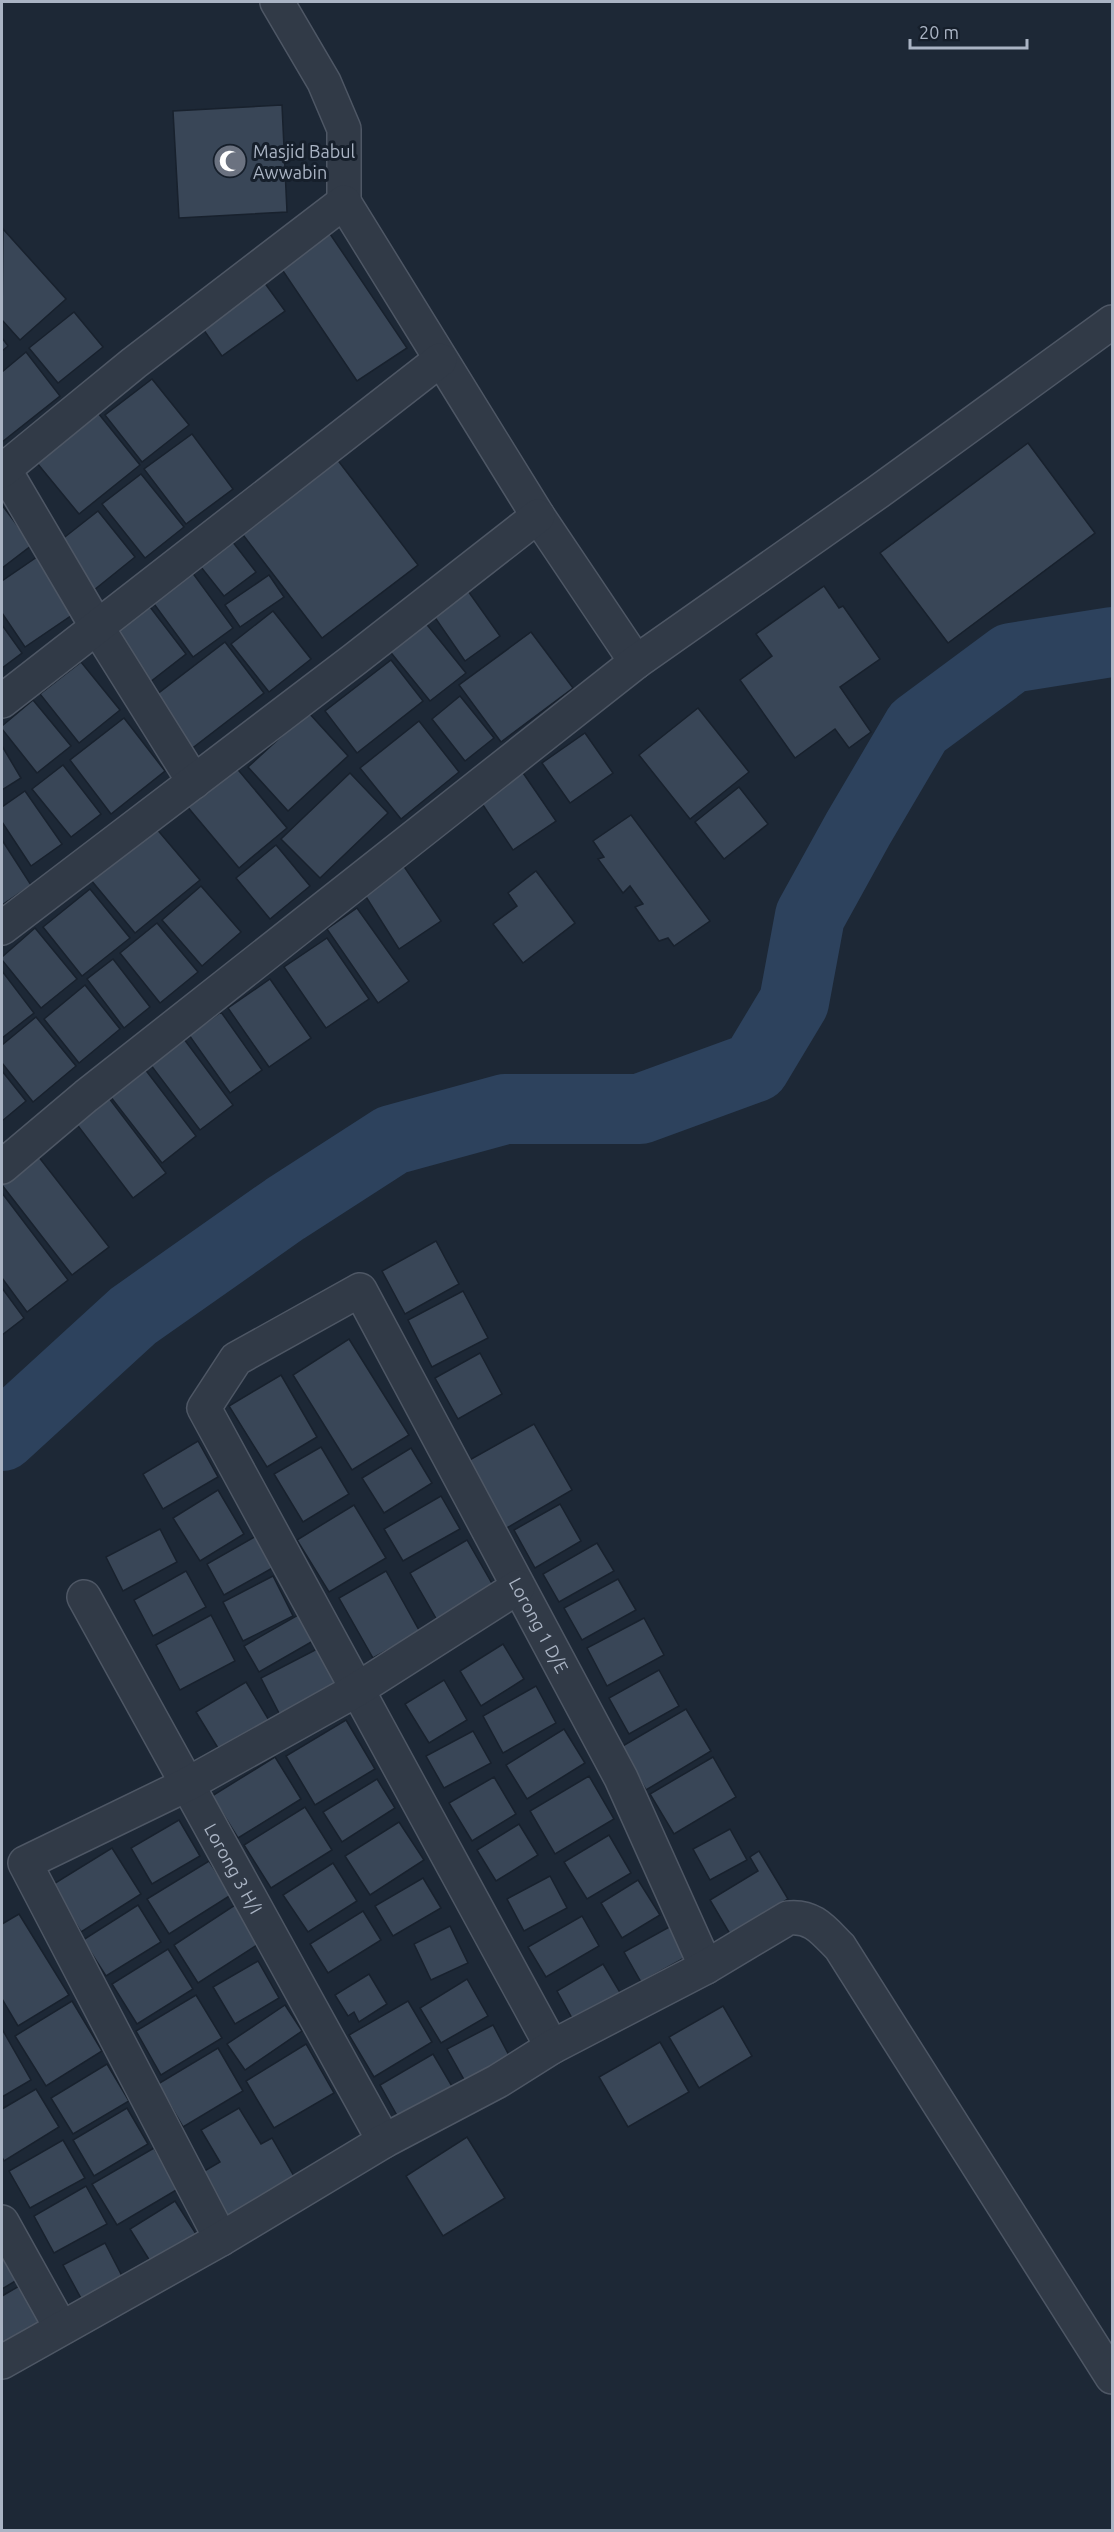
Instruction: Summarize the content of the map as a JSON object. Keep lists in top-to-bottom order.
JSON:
{
  "streets": {
    "street": ["Lorong 1 D/E", "Lorong 3 H/I"]
  },
  "places": {
    "mosque": ["Masjid Babul Awwabin"]
  },
  "scale_bar": "20 m"
}
